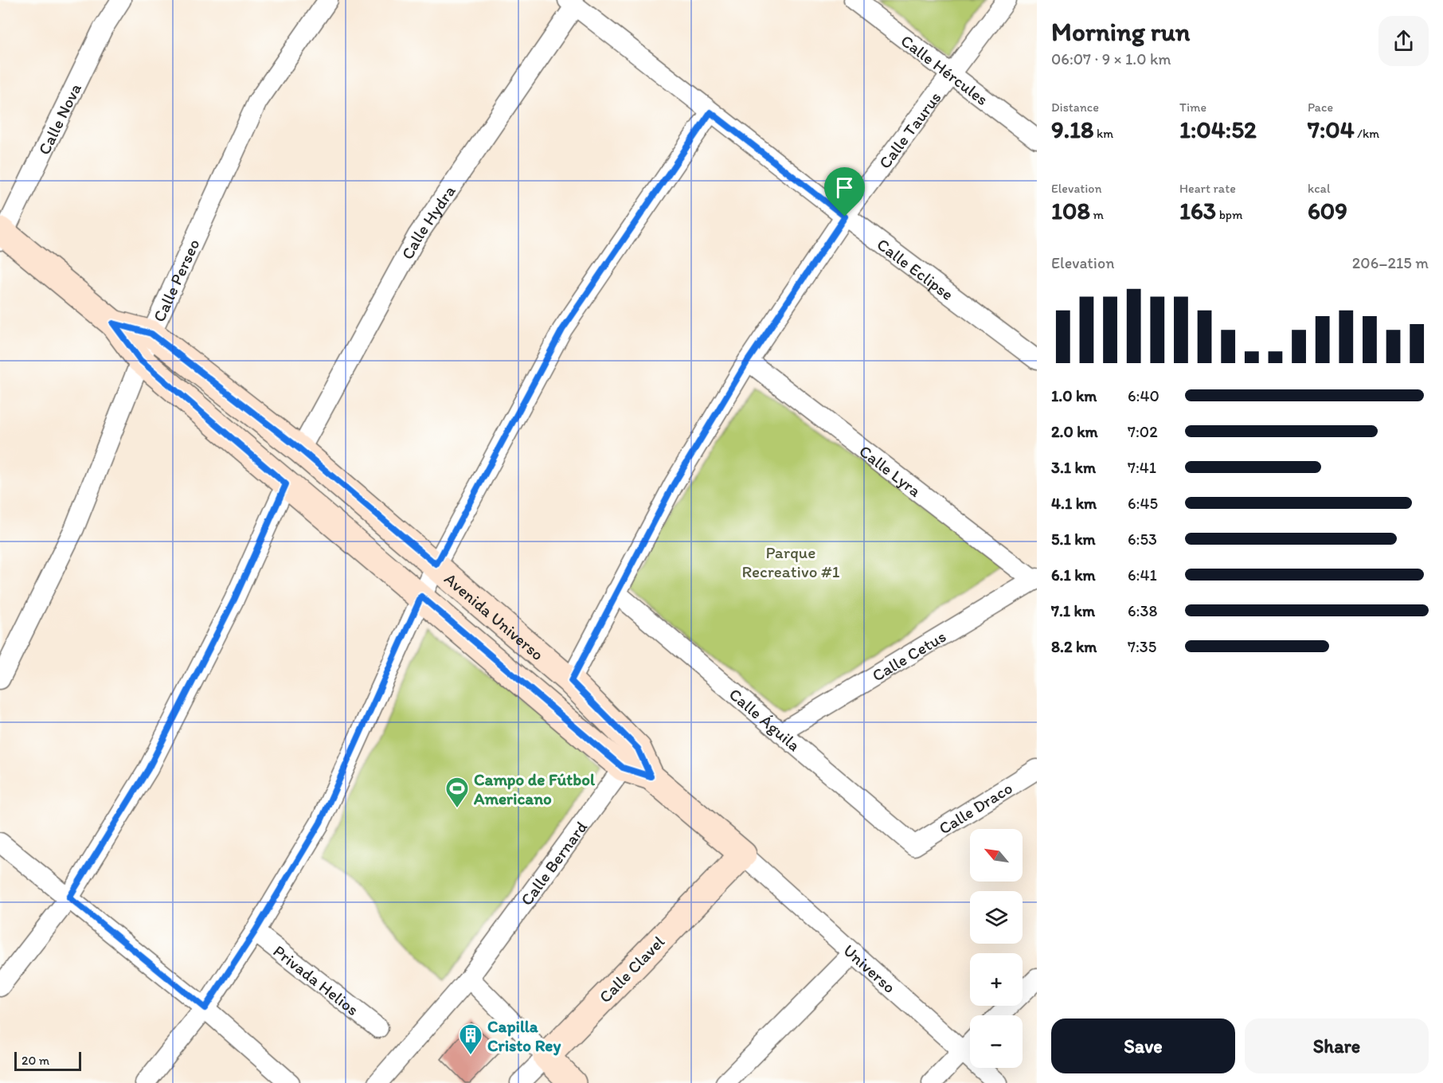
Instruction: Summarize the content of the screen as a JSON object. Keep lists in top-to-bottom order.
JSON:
{
  "streets": {
    "street": [
      "Calle Hércules",
      "Calle Nova",
      "Calle Taurus",
      "Calle Hydra",
      "Calle Eclipse",
      "Calle Perseo",
      "Calle Lyra",
      "Avenida Universo",
      "Calle Cetus",
      "Calle Águila",
      "Calle Draco",
      "Calle Bernard",
      "Universo",
      "Calle Clavel",
      "Privada Helios"
    ]
  },
  "crossings": [
    ["Calle Hércules", "Calle Taurus"],
    ["Calle Nova", "Avenida Universo"],
    ["Calle Taurus", "Calle Eclipse"],
    ["Calle Taurus", "Calle Lyra"],
    ["Calle Taurus", "Avenida Universo"],
    ["Calle Taurus", "Calle Águila"],
    ["Calle Hydra", "Calle Eclipse"],
    ["Calle Hydra", "Avenida Universo"],
    ["Calle Perseo", "Avenida Universo"],
    ["Calle Lyra", "Calle Cetus"],
    ["Avenida Universo", "Calle Bernard"],
    ["Avenida Universo", "Universo"],
    ["Avenida Universo", "Calle Clavel"],
    ["Calle Cetus", "Calle Águila"],
    ["Calle Águila", "Calle Draco"],
    ["Universo", "Calle Clavel"]
  ],
  "parks": ["Parque Recreativo #1"],
  "places": {
    "sports": ["Campo de Fútbol Americano"],
    "building": ["Capilla Cristo Rey"]
  },
  "scale_bar": "20 m",
  "north": "top left",
  "page": {
    "heading": ["Morning run", "06:07 · 9 × 1.0 km"],
    "stats": [
      ["Distance", "9.18 km"],
      ["Time", "1:04:52"],
      ["Pace", "7:04 /km"],
      ["Elevation", "108 m"],
      ["Heart rate", "163 bpm"],
      ["kcal", "609"]
    ],
    "chart": ["Elevation", "206–215 m"],
    "list": [
      {
        "name": "1.0 km",
        "note": "6:40"
      },
      {
        "name": "2.0 km",
        "note": "7:02"
      },
      {
        "name": "3.1 km",
        "note": "7:41"
      },
      {
        "name": "4.1 km",
        "note": "6:45"
      },
      {
        "name": "5.1 km",
        "note": "6:53"
      },
      {
        "name": "6.1 km",
        "note": "6:41"
      },
      {
        "name": "7.1 km",
        "note": "6:38"
      },
      {
        "name": "8.2 km",
        "note": "7:35"
      }
    ],
    "map_buttons": ["+", "−"],
    "buttons": ["Save", "Share"],
    "scale": "20 m"
  }
}
